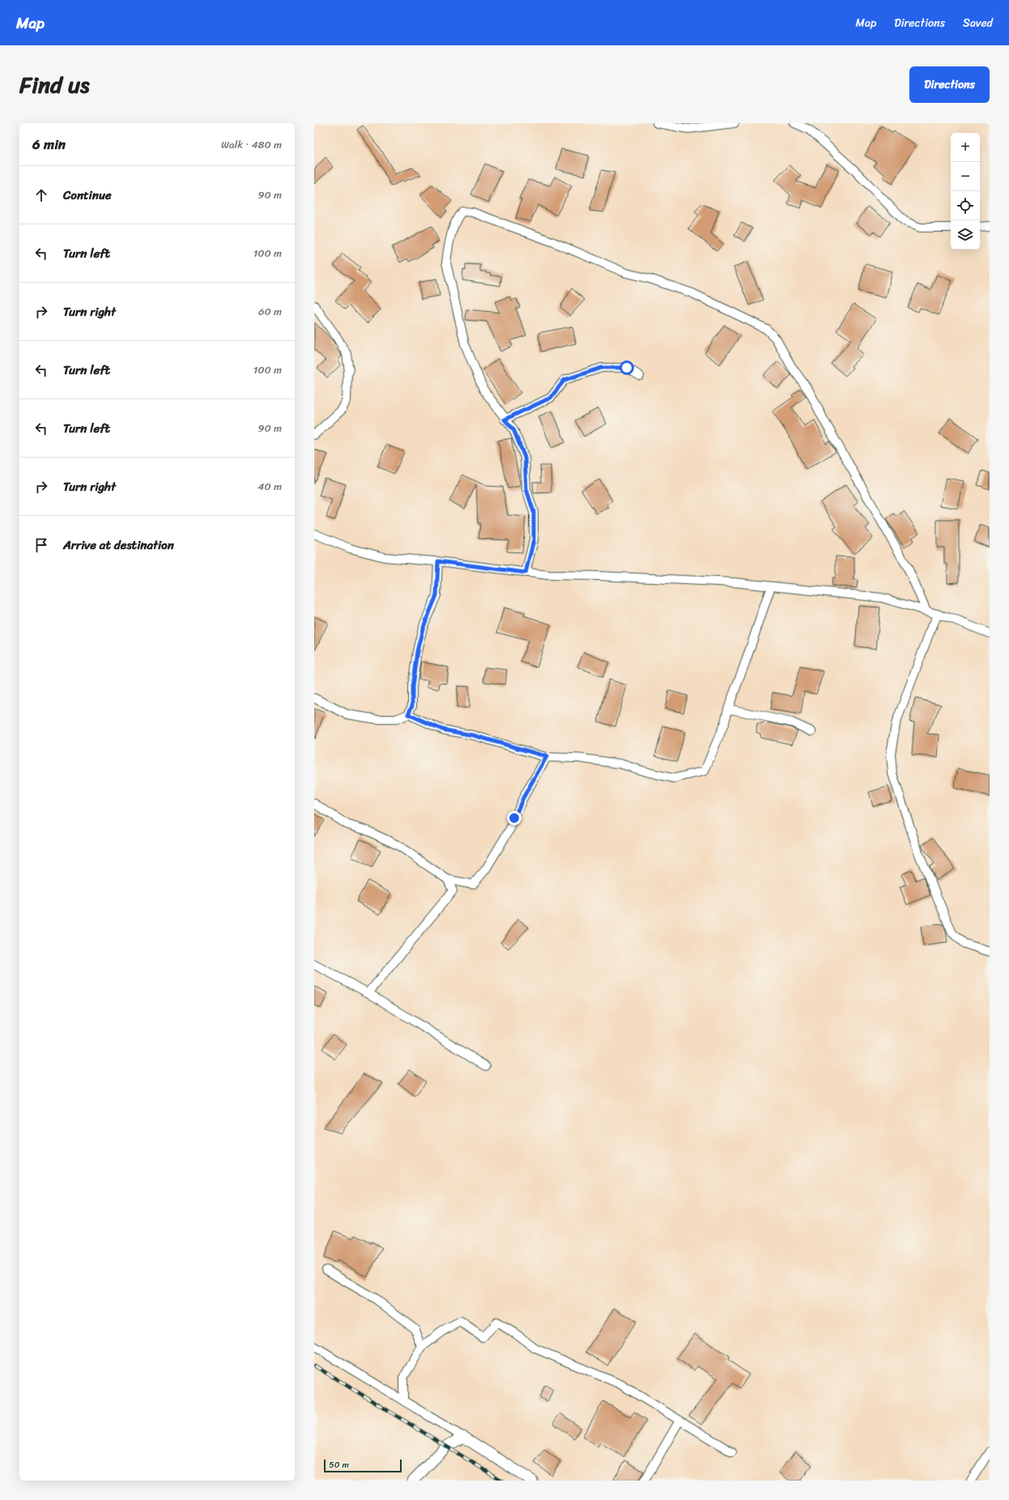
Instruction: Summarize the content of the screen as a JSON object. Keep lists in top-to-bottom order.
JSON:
{
  "scale_bar": "50 m",
  "page": {
    "header": "Map",
    "nav": ["Map", "Directions", "Saved"],
    "title": "Find us",
    "buttons": "Directions",
    "heading": ["6 min", "Walk · 480 m"],
    "map_buttons": ["+", "−"],
    "list": [
      ["Continue", "90 m"],
      ["Turn left", "100 m"],
      ["Turn right", "60 m"],
      ["Turn left", "100 m"],
      ["Turn left", "90 m"],
      ["Turn right", "40 m"],
      "Arrive at destination"
    ],
    "scale": "50 m"
  }
}
